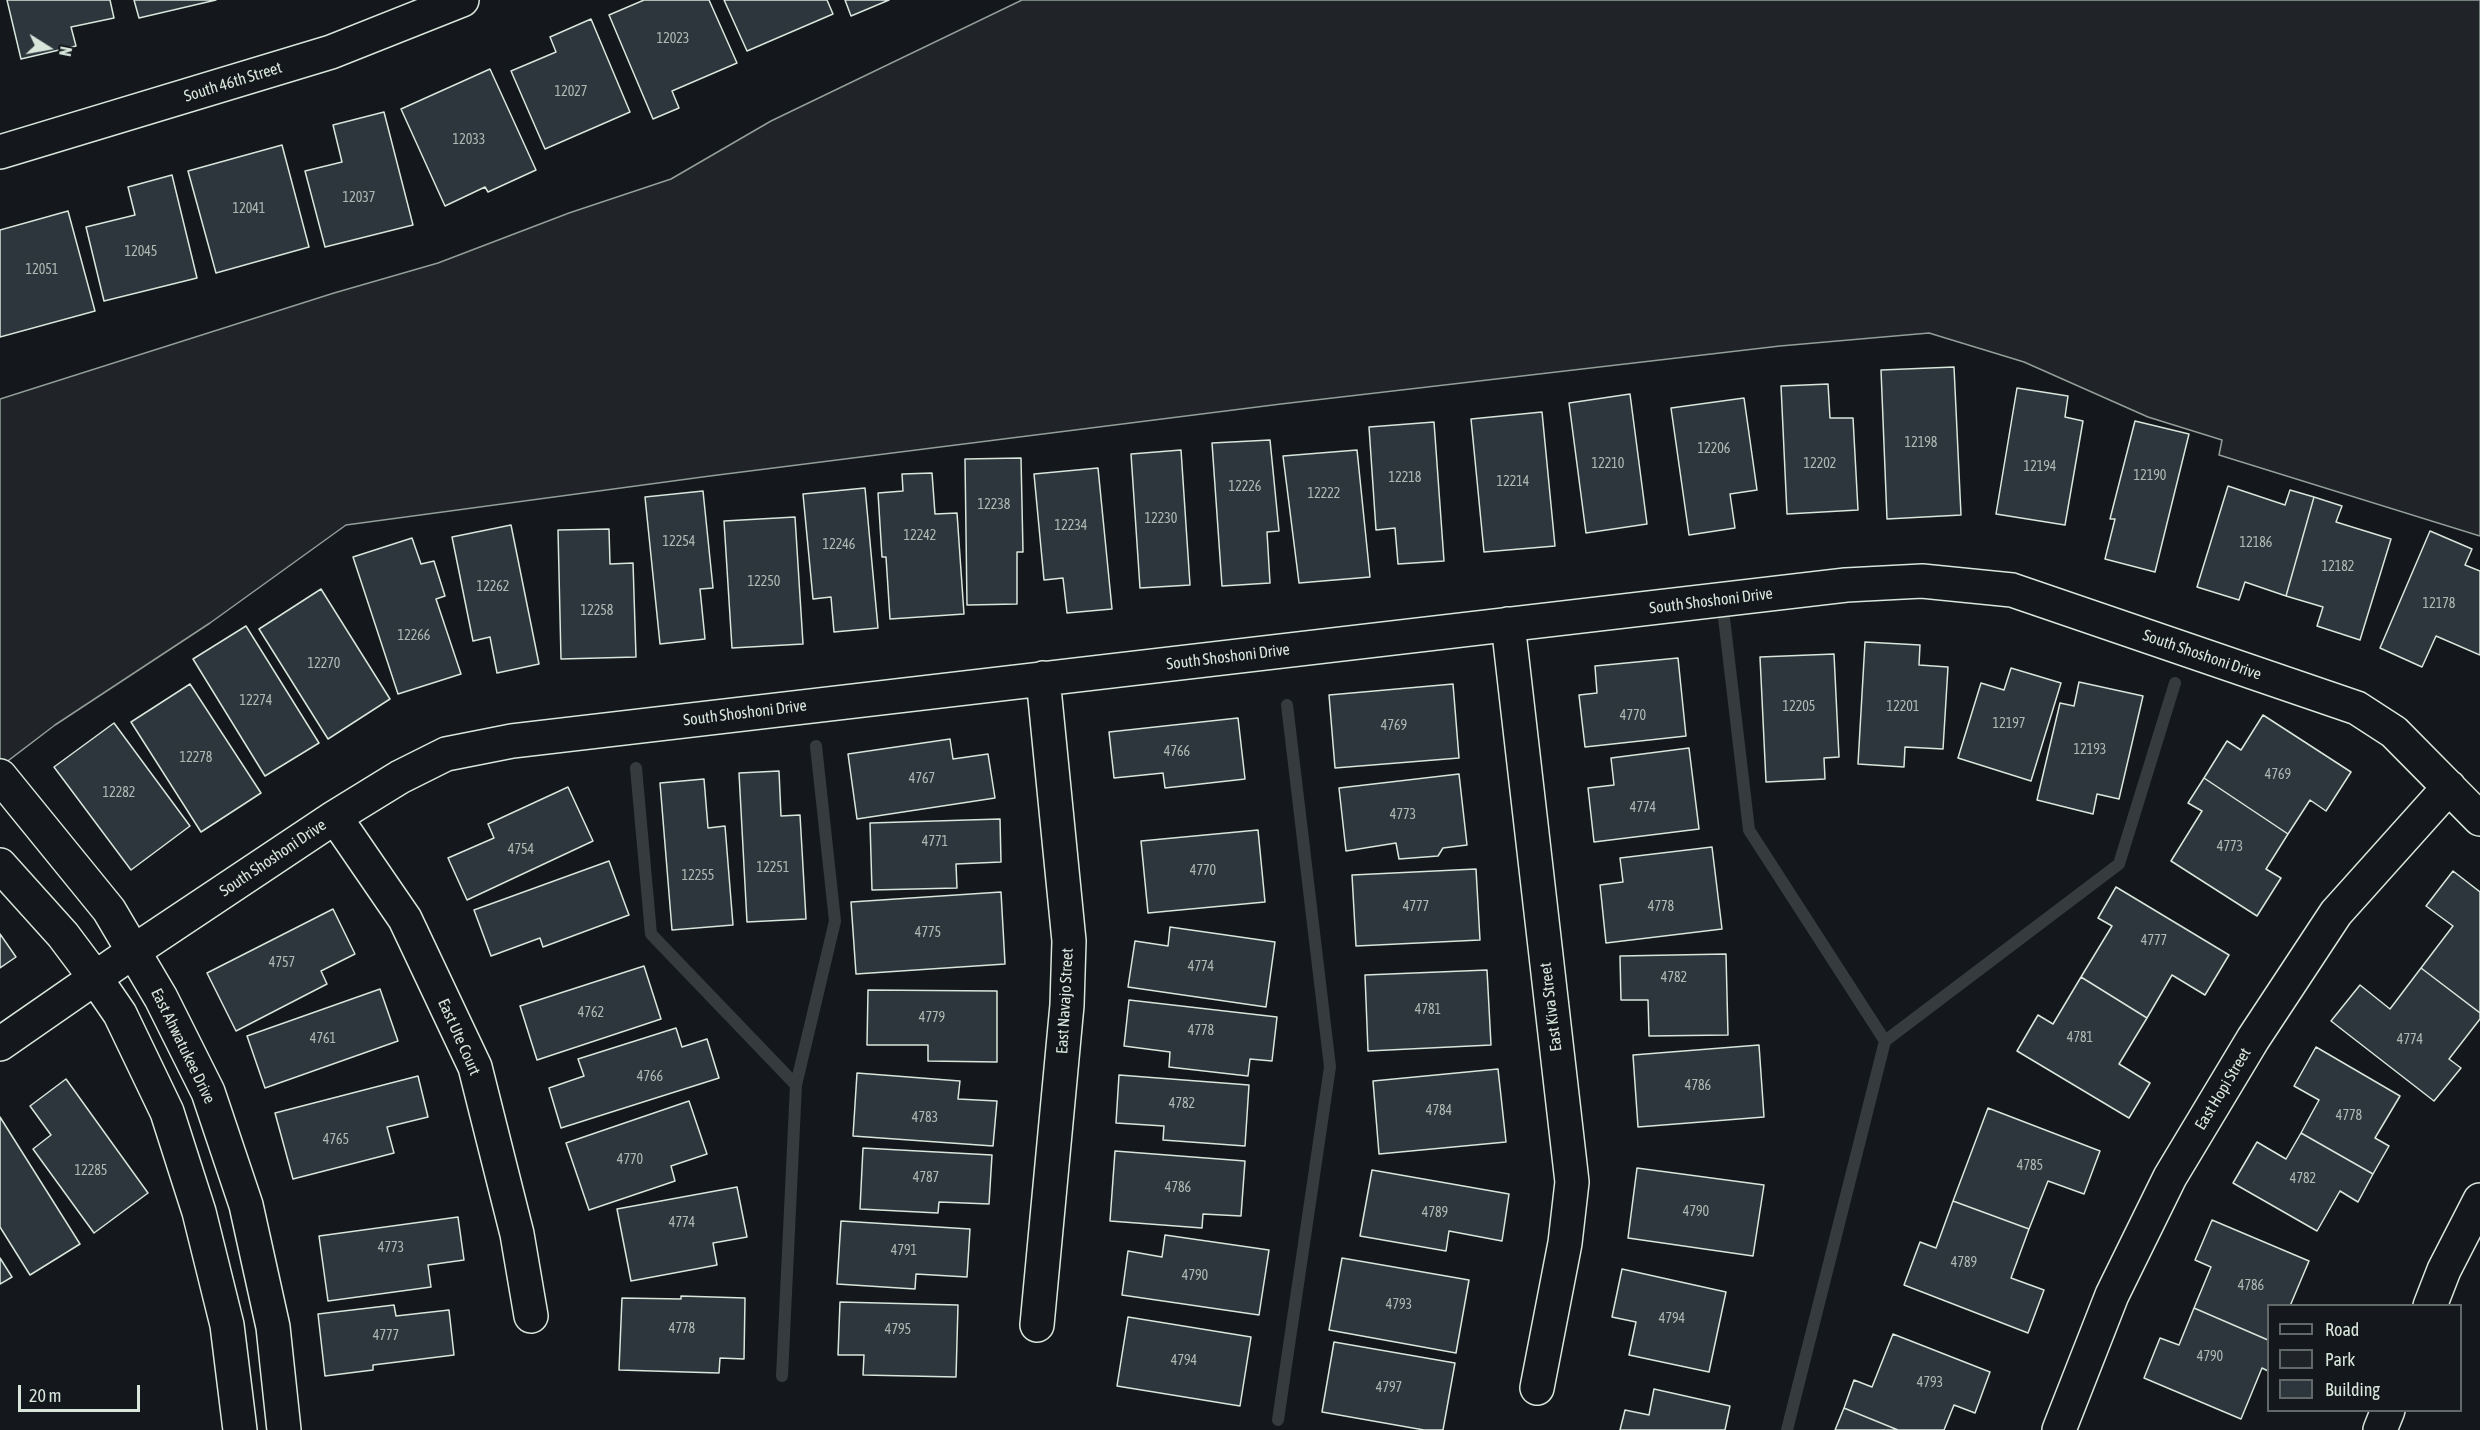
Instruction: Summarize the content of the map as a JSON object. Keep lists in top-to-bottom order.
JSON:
{
  "streets": {
    "street": [
      "South 46th Street",
      "South Shoshoni Drive",
      "East Navajo Street",
      "East Kiva Street",
      "East Ute Court",
      "East Ahwatukee Drive",
      "East Hopi Street"
    ]
  },
  "crossings": [
    ["South Shoshoni Drive", "East Navajo Street"],
    ["South Shoshoni Drive", "East Kiva Street"],
    ["South Shoshoni Drive", "East Ute Court"],
    ["South Shoshoni Drive", "East Ahwatukee Drive"],
    ["South Shoshoni Drive", "East Hopi Street"]
  ],
  "house_numbers": [
    "12023",
    "12027",
    "12033",
    "12037",
    "12041",
    "12045",
    "12051",
    "12198",
    "12206",
    "12210",
    "12202",
    "12194",
    "12190",
    "12218",
    "12214",
    "12226",
    "12222",
    "12238",
    "12230",
    "12234",
    "12242",
    "12254",
    "12186",
    "12246",
    "12182",
    "12250",
    "12262",
    "12178",
    "12258",
    "12266",
    "12270",
    "12274",
    "12205",
    "12201",
    "4770",
    "12197",
    "4769",
    "12193",
    "4766",
    "12278",
    "4769",
    "4767",
    "12282",
    "4774",
    "4773",
    "4771",
    "4773",
    "4754",
    "12251",
    "4770",
    "12255",
    "4777",
    "4778",
    "4775",
    "4777",
    "4757",
    "4774",
    "4782",
    "4781",
    "4762",
    "4779",
    "4778",
    "4781",
    "4761",
    "4774",
    "4766",
    "4786",
    "4782",
    "4784",
    "4778",
    "4783",
    "4765",
    "4770",
    "4785",
    "12285",
    "4787",
    "4782",
    "4786",
    "4790",
    "4789",
    "4774",
    "4773",
    "4791",
    "4789",
    "4790",
    "4786",
    "4793",
    "4794",
    "4778",
    "4795",
    "4777",
    "4790",
    "4794",
    "4793",
    "4797"
  ],
  "legend": ["Road", "Park", "Building"],
  "scale_bar": "20 m",
  "north": "right"
}
